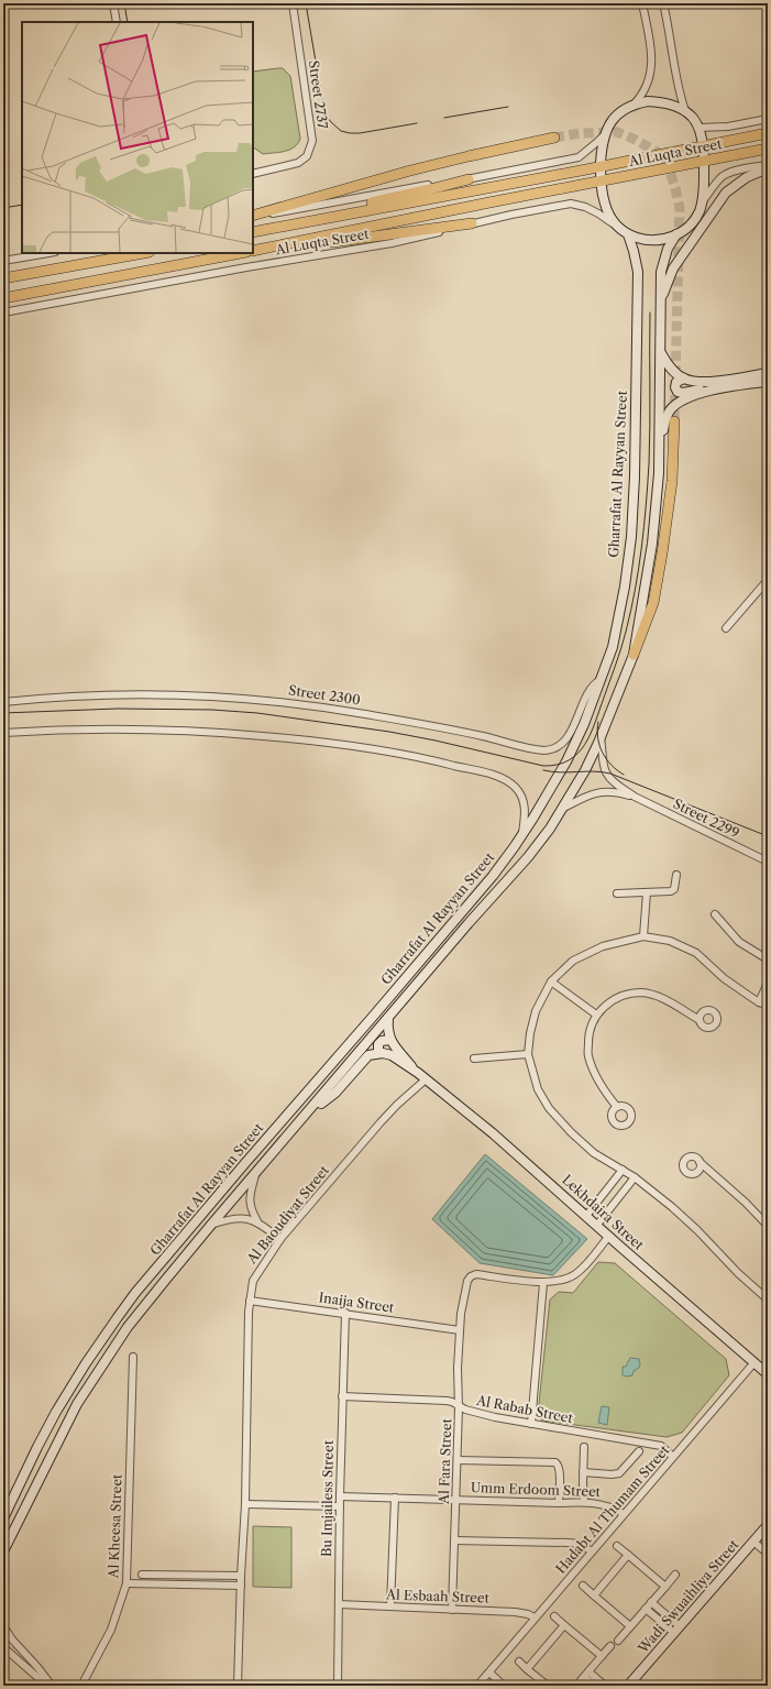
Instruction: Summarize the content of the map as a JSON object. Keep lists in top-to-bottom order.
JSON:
{
  "streets": {
    "main road": [
      "Al Luqta Street",
      "Gharrafat Al Rayyan Street",
      "Lekhdaira Street",
      "Wadi Swuaihliya Street"
    ],
    "street": [
      "Street 2737",
      "Street 2300",
      "Street 2299",
      "Al Baoudiyat Street",
      "Inaija Street",
      "Al Rabab Street",
      "Al Fara Street",
      "Umm Erdoom Street",
      "Bu Imjailess Street",
      "Hadabt Al Thumam Street",
      "Al Kheesa Street",
      "Al Esbaah Street"
    ]
  },
  "crossings": [
    ["Gharrafat Al Rayyan Street", "Street 2300"],
    ["Gharrafat Al Rayyan Street", "Street 2299"],
    ["Gharrafat Al Rayyan Street", "Al Baoudiyat Street"],
    ["Lekhdaira Street", "Al Baoudiyat Street"],
    ["Lekhdaira Street", "Hadabt Al Thumam Street"],
    ["Al Baoudiyat Street", "Inaija Street"],
    ["Inaija Street", "Al Fara Street"],
    ["Inaija Street", "Bu Imjailess Street"],
    ["Al Rabab Street", "Al Fara Street"],
    ["Al Rabab Street", "Bu Imjailess Street"],
    ["Al Rabab Street", "Hadabt Al Thumam Street"],
    ["Al Fara Street", "Umm Erdoom Street"],
    ["Al Fara Street", "Al Esbaah Street"],
    ["Umm Erdoom Street", "Bu Imjailess Street"],
    ["Umm Erdoom Street", "Hadabt Al Thumam Street"],
    ["Bu Imjailess Street", "Al Esbaah Street"],
    ["Hadabt Al Thumam Street", "Al Esbaah Street"]
  ]
}
